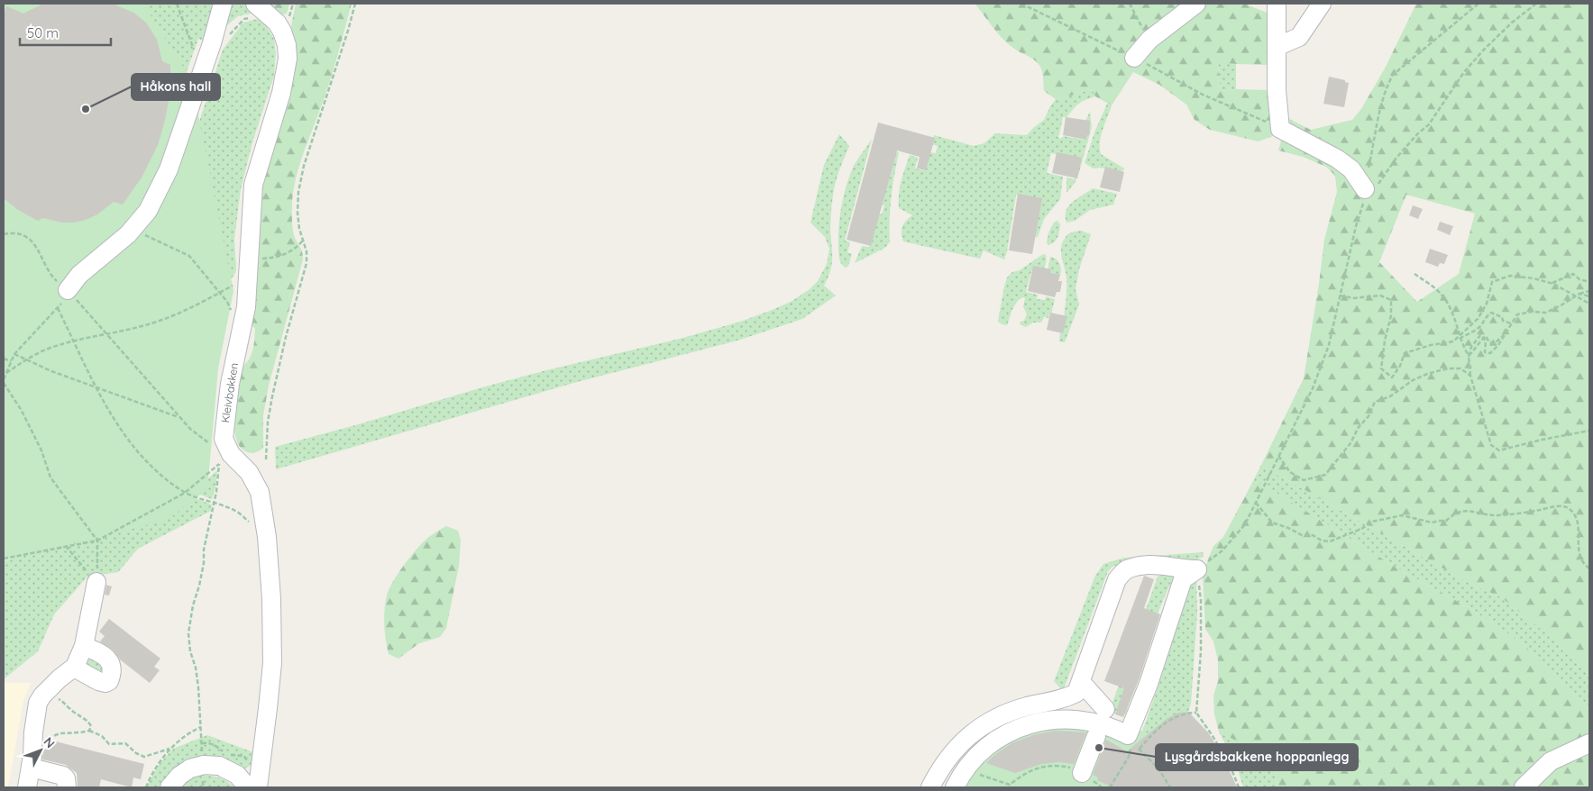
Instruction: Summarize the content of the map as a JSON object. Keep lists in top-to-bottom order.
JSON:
{
  "streets": {
    "street": ["Kleivbakken"]
  },
  "places": ["Håkons hall", "Lysgårdsbakkene hoppanlegg"],
  "scale_bar": "50 m",
  "north": "top right"
}
